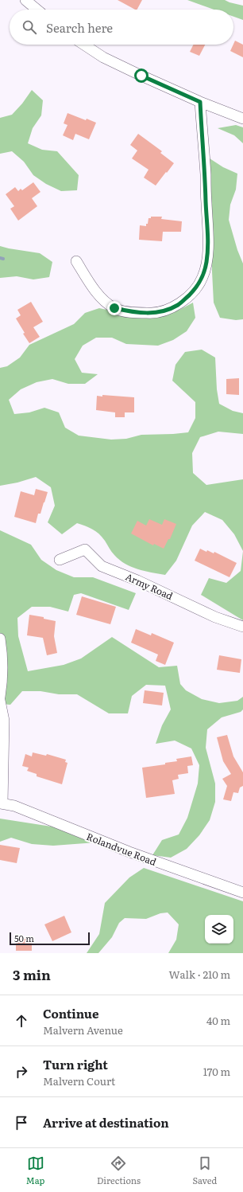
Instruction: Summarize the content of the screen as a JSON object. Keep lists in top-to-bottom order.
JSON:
{
  "streets": {
    "street": ["Army Road", "Rolandvue Road"]
  },
  "scale_bar": "50 m",
  "page": {
    "search": "Search here",
    "scale": "50 m",
    "heading": ["3 min", "Walk · 210 m"],
    "list": [
      ["Continue", "Malvern Avenue", "40 m"],
      ["Turn right", "Malvern Court", "170 m"],
      "Arrive at destination"
    ],
    "nav": ["Map", "Directions", "Saved"]
  }
}
